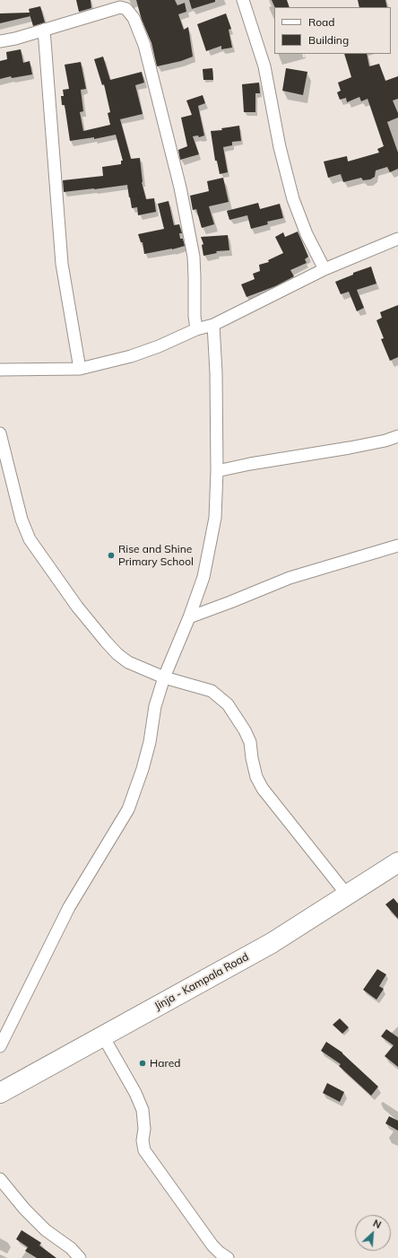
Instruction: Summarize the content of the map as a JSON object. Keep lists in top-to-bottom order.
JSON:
{
  "streets": {
    "highway": ["Jinja - Kampala Road"]
  },
  "places": ["Rise and Shine Primary School", "Hared"],
  "legend": ["Road", "Building"],
  "north": "top right"
}
